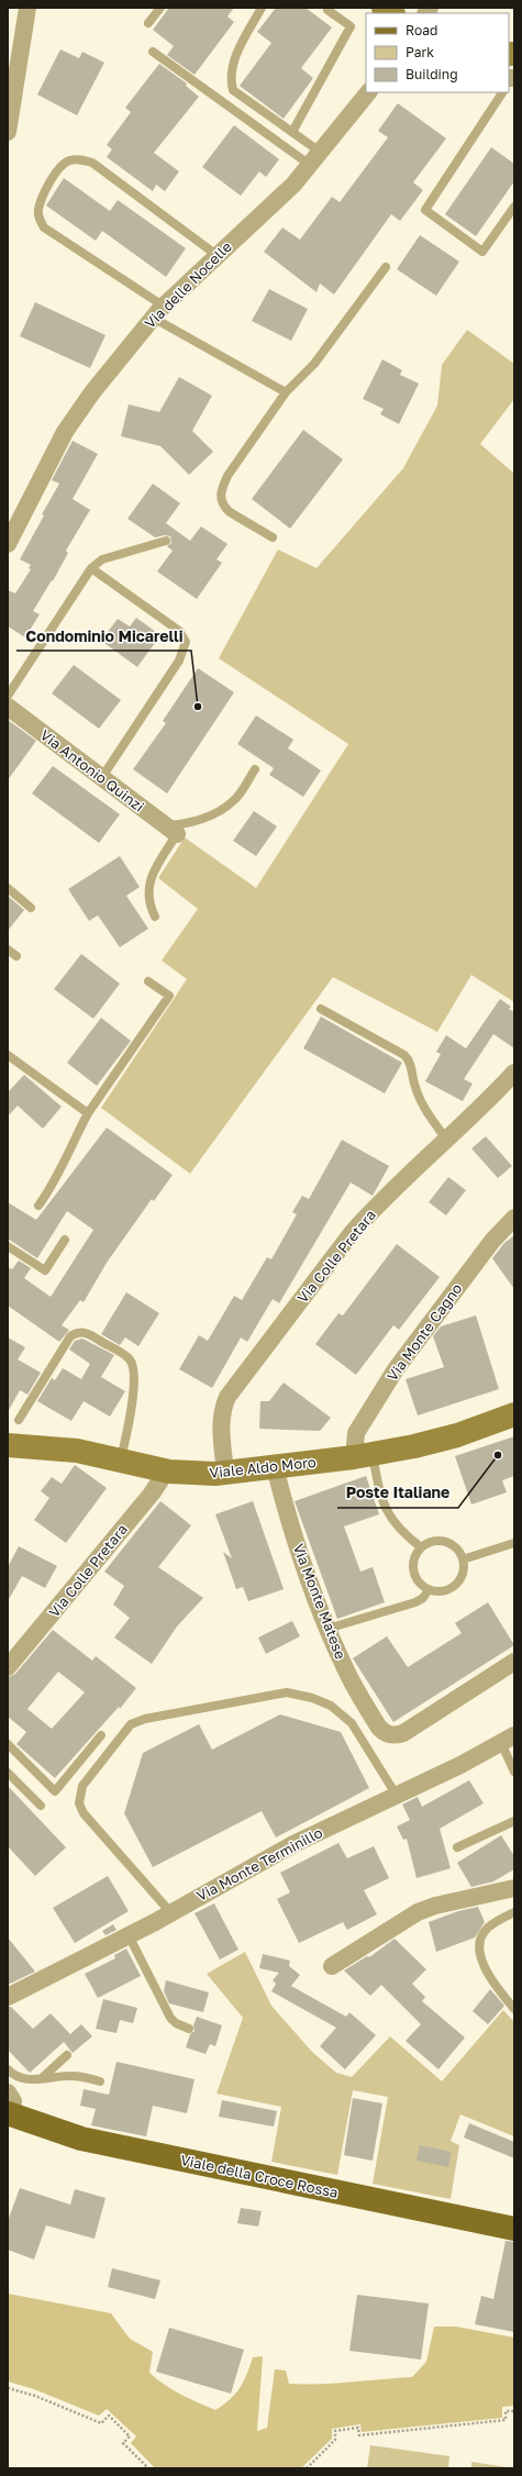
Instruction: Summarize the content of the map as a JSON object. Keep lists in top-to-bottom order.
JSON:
{
  "streets": {
    "main road": ["Viale della Croce Rossa"],
    "street": [
      "Via delle Nocelle",
      "Via Antonio Quinzi",
      "Via Colle Pretara",
      "Via Monte Cagno",
      "Viale Aldo Moro",
      "Via Monte Matese",
      "Via Monte Terminillo"
    ]
  },
  "crossings": [
    ["Via Colle Pretara", "Viale Aldo Moro"],
    ["Via Monte Cagno", "Viale Aldo Moro"],
    ["Viale Aldo Moro", "Via Monte Matese"]
  ],
  "places": ["Condominio Micarelli", "Poste Italiane"],
  "legend": ["Road", "Park", "Building"]
}
